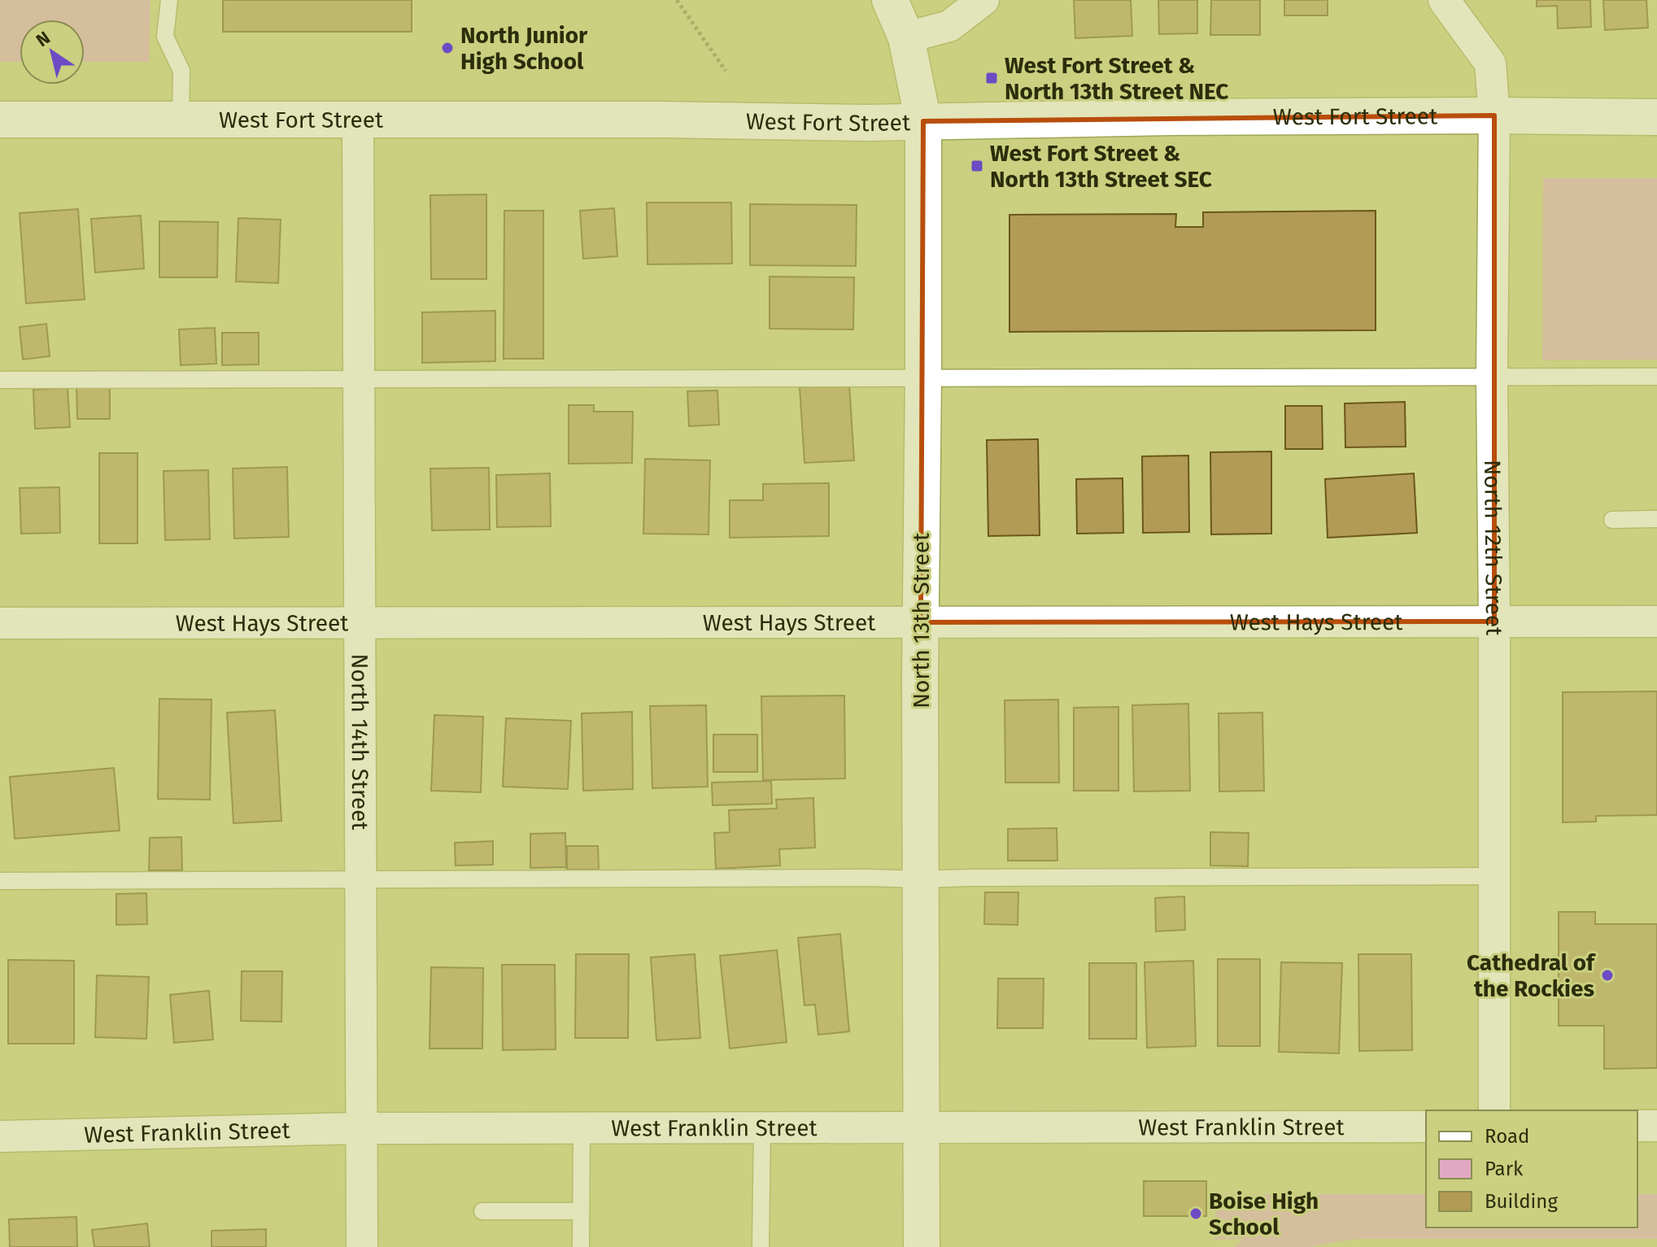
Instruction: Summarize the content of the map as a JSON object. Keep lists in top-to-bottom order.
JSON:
{
  "streets": {
    "street": [
      "West Fort Street",
      "North 12th Street",
      "North 13th Street",
      "West Hays Street",
      "North 14th Street",
      "West Franklin Street"
    ]
  },
  "crossings": [
    ["West Fort Street", "North 12th Street"],
    ["West Fort Street", "North 13th Street"],
    ["West Fort Street", "North 14th Street"],
    ["North 12th Street", "West Hays Street"],
    ["North 13th Street", "West Hays Street"],
    ["North 13th Street", "West Franklin Street"],
    ["West Hays Street", "North 14th Street"],
    ["North 14th Street", "West Franklin Street"]
  ],
  "places": {
    "other": ["North Junior High School", "Cathedral of the Rockies", "Boise High School"],
    "transit": ["West Fort Street & North 13th Street NEC", "West Fort Street & North 13th Street SEC"]
  },
  "legend": ["Road", "Park", "Building"],
  "north": "top left"
}
